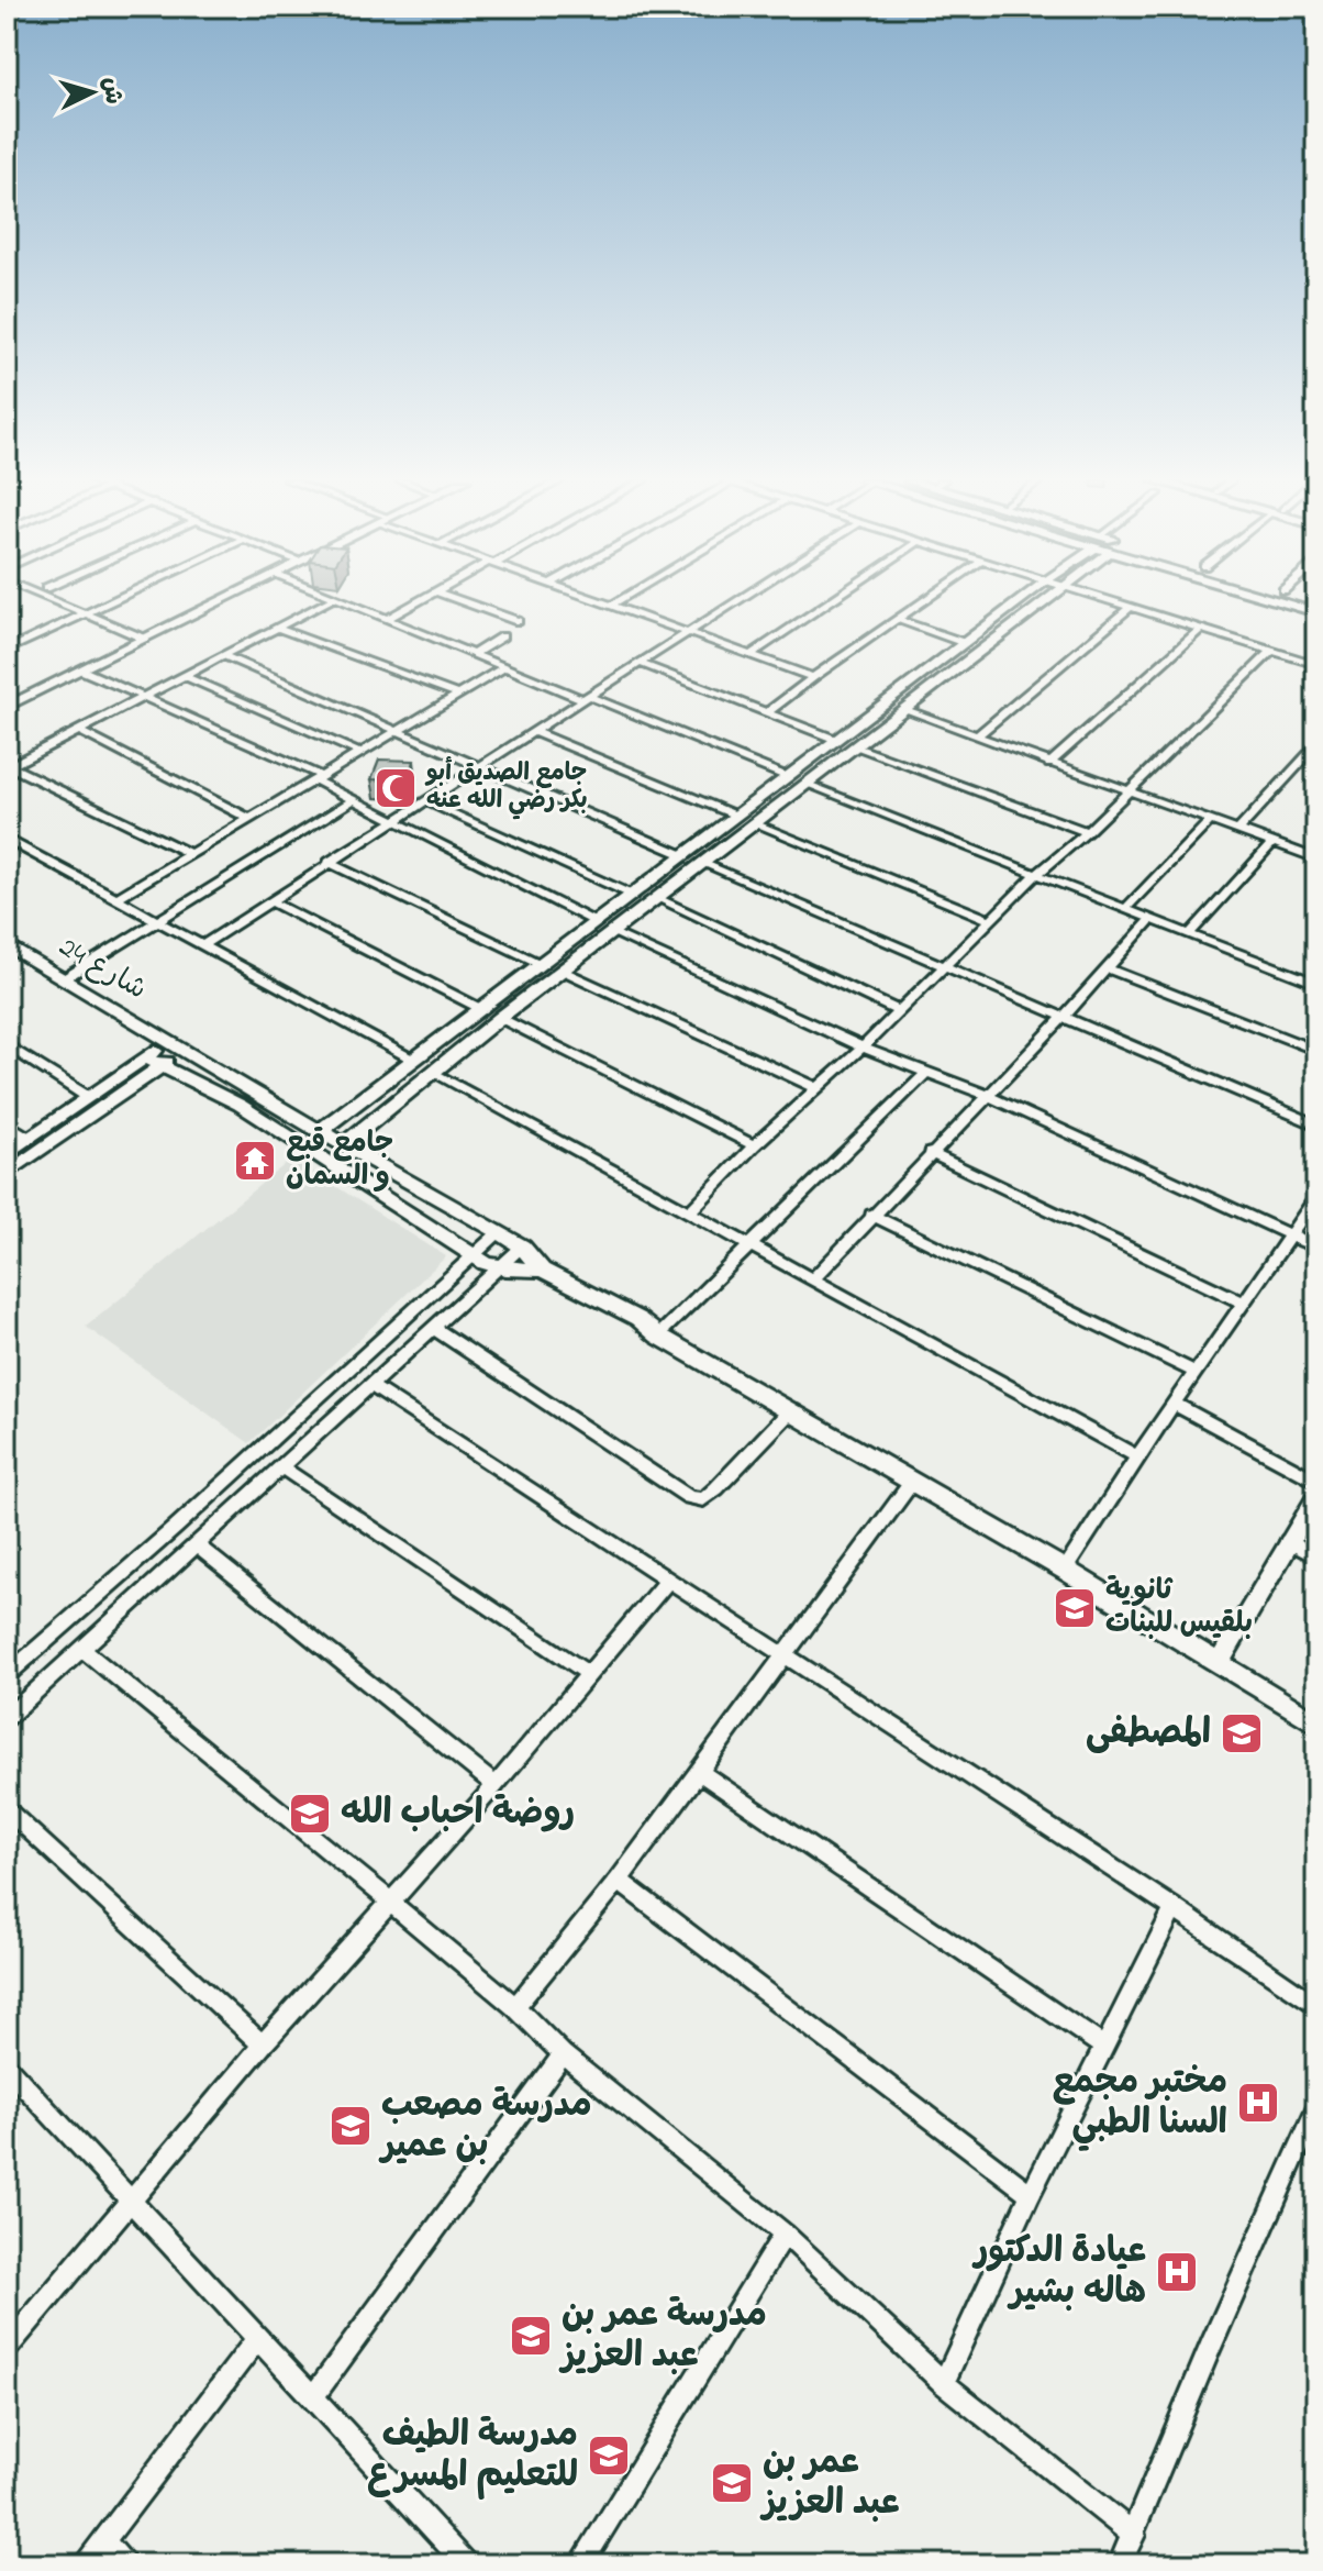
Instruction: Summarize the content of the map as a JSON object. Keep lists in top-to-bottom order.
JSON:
{
  "streets": {
    "street": ["شارع 24"]
  },
  "places": {
    "mosque": ["جامع الصديق أبو بكر رضي الله عنه"],
    "temple": ["جامع قبع و السمان"],
    "school or university": [
      "ثانوية بلقيس للبنات",
      "المصطفى",
      "روضة احباب الله",
      "مدرسة مصعب بن عمير",
      "مدرسة عمر بن عبد العزيز",
      "مدرسة الطيف للتعليم المسرع",
      "عمر بن عبد العزيز"
    ],
    "hospital": ["مختبر مجمع السنا الطبي", "عيادة الدكتور هاله بشير"]
  },
  "north": "right"
}
